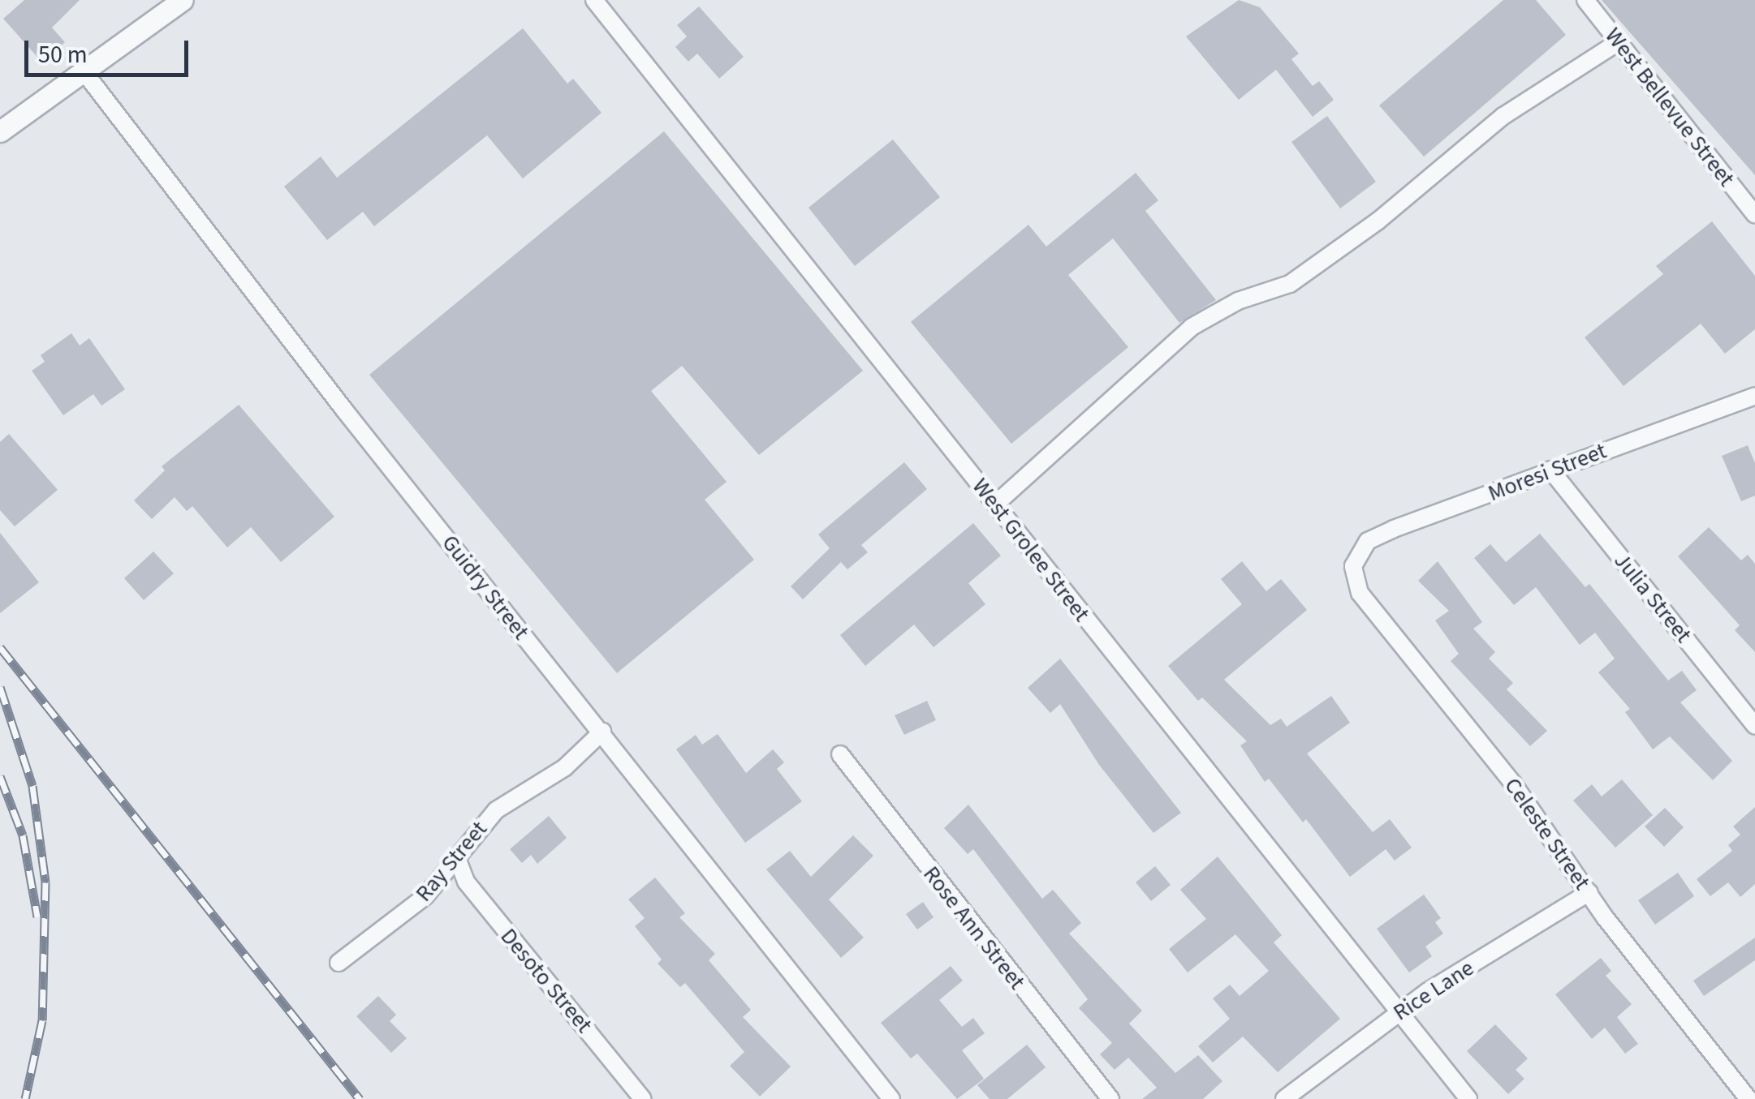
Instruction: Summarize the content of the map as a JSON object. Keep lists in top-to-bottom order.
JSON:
{
  "streets": {
    "street": [
      "West Bellevue Street",
      "Moresi Street",
      "West Grolee Street",
      "Guidry Street",
      "Julia Street",
      "Celeste Street",
      "Ray Street",
      "Rose Ann Street",
      "Desoto Street",
      "Rice Lane"
    ]
  },
  "crossings": [
    ["Moresi Street", "Julia Street"],
    ["Moresi Street", "Celeste Street"],
    ["West Grolee Street", "Rice Lane"],
    ["Guidry Street", "Ray Street"],
    ["Celeste Street", "Rice Lane"],
    ["Ray Street", "Desoto Street"]
  ],
  "scale_bar": "50 m"
}
